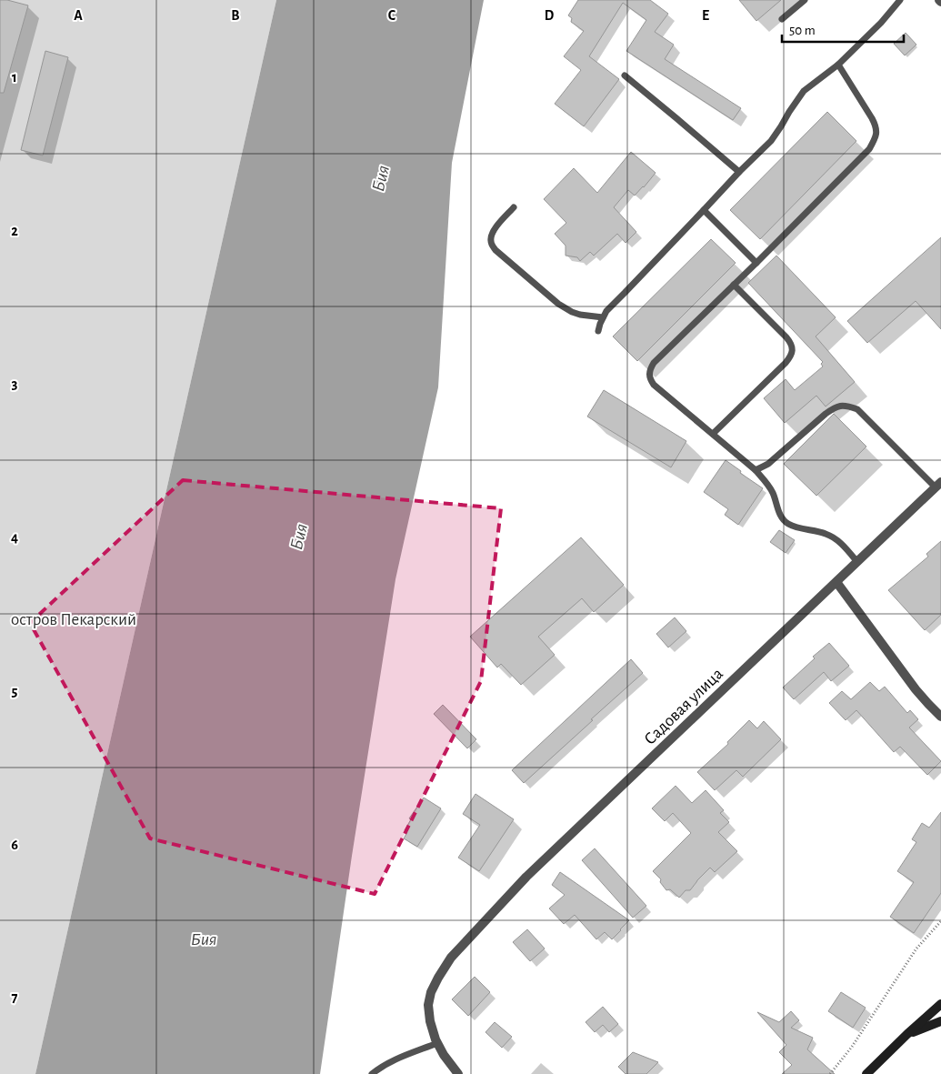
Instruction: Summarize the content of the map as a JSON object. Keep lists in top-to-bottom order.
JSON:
{
  "streets": {
    "street": ["Садовая улица"]
  },
  "water": ["Бия"],
  "parks": ["остров Пекарский"],
  "scale_bar": "50 m",
  "grid": {
    "columns": [
      "A",
      "B",
      "C",
      "D",
      "E"
    ],
    "rows": [
      "1",
      "2",
      "3",
      "4",
      "5",
      "6",
      "7"
    ]
  }
}
